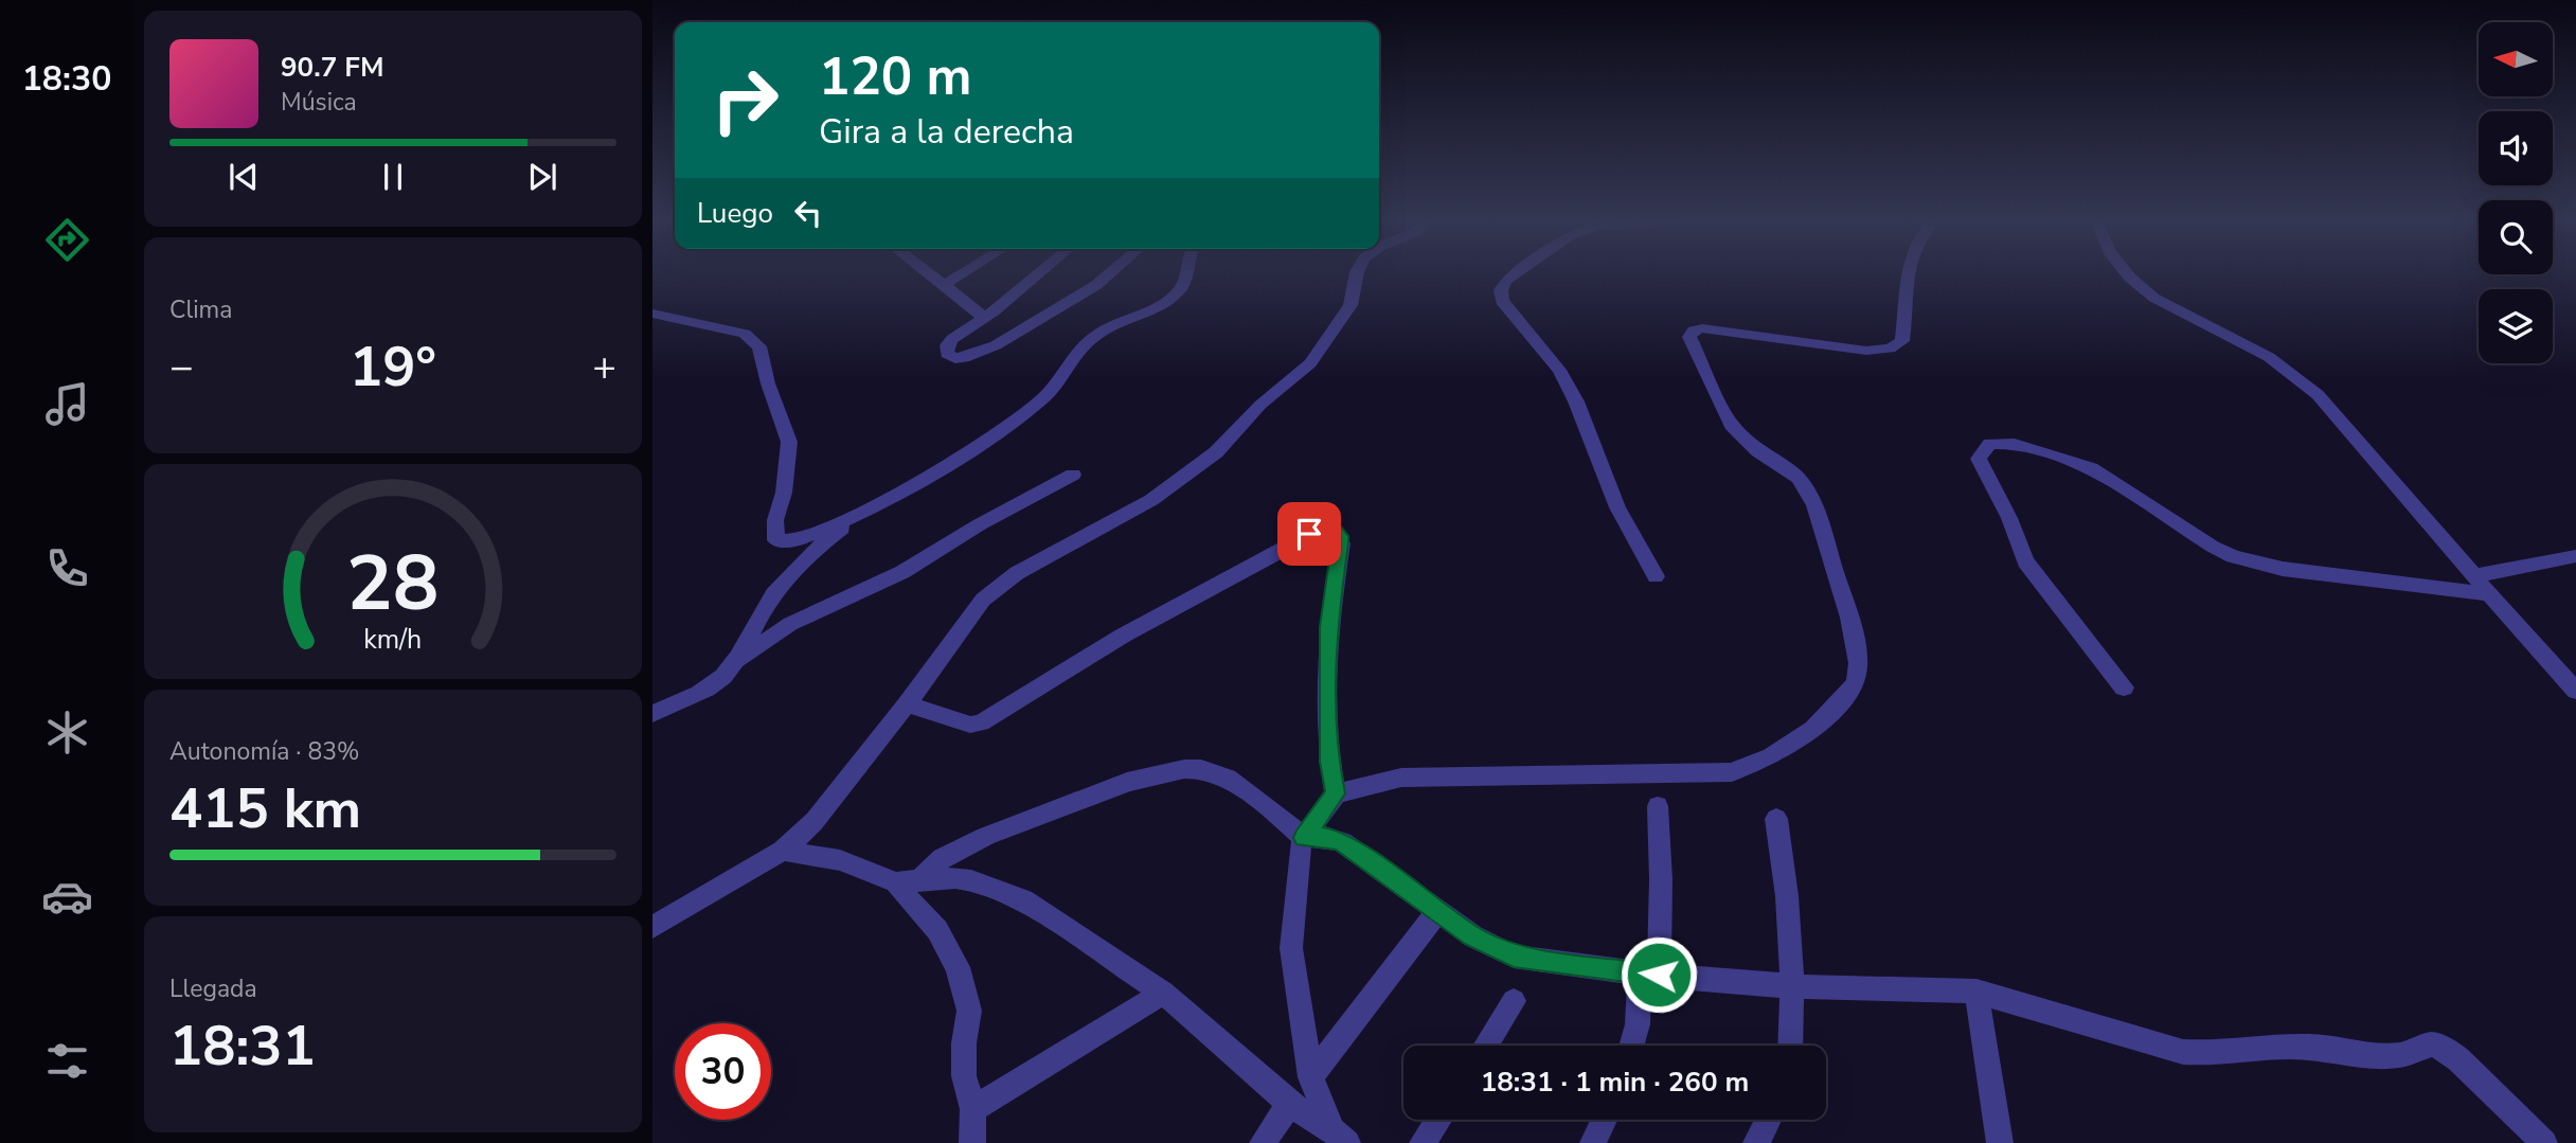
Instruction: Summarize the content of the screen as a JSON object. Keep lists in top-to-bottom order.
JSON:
{
  "north": "left",
  "page": {
    "tabs": "18:30",
    "turn": ["120 m", "Gira a la derecha"],
    "song": ["90.7 FM", "Música"],
    "then": "Luego",
    "tile": [
      "Clima",
      ["Autonomía · 83%", "415 km"],
      ["Llegada", "18:31"]
    ],
    "heat": ["−", "19°", "+"],
    "limit": "30",
    "trip": "18:31 · 1 min · 260 m",
    "gauge": ["28", "km/h"]
  }
}
